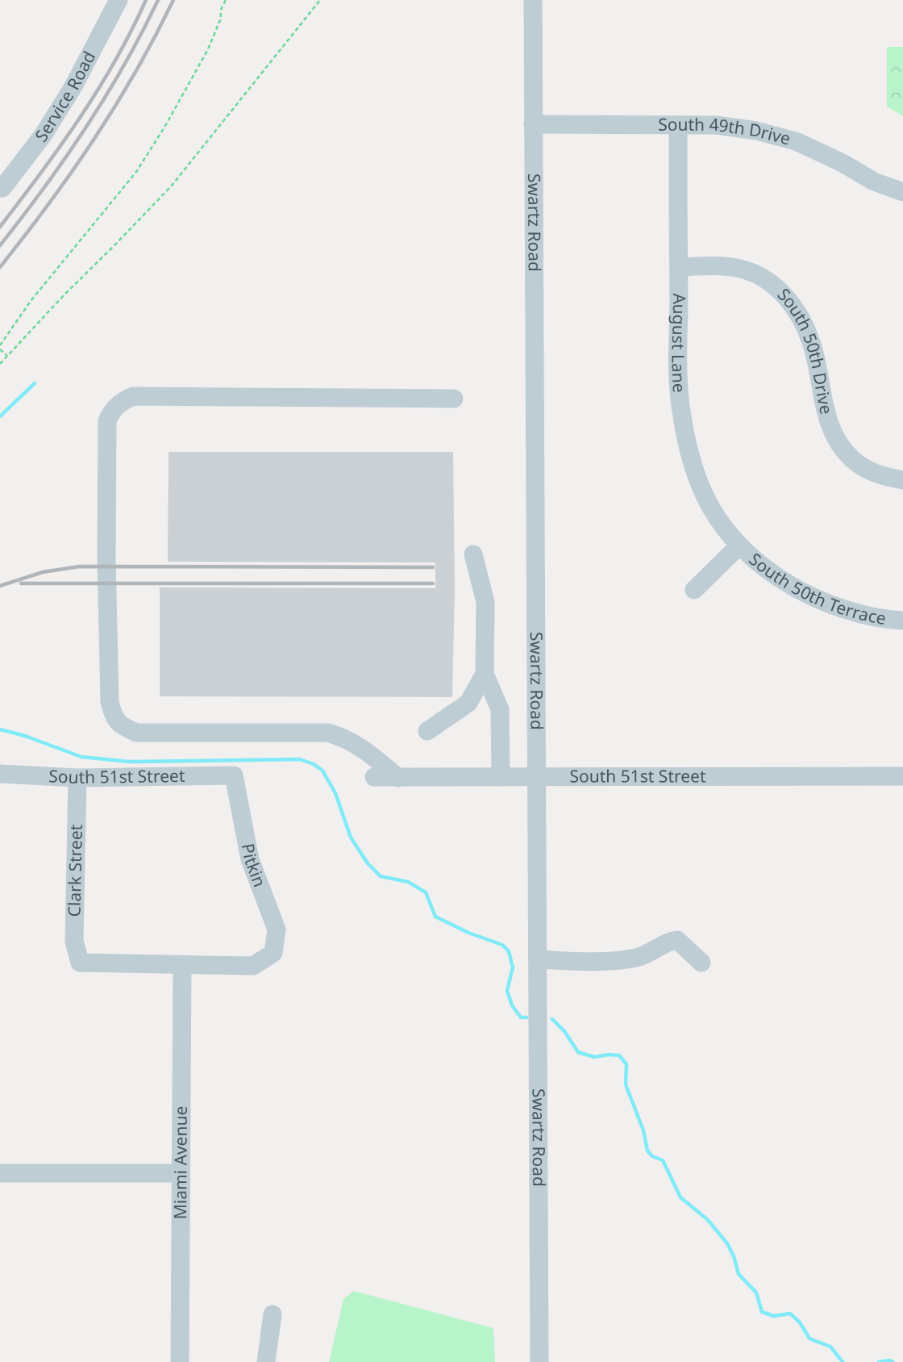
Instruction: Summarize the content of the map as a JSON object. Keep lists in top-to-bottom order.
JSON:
{
  "streets": {
    "street": [
      "Service Road",
      "South 49th Drive",
      "Swartz Road",
      "August Lane",
      "South 50th Drive",
      "South 50th Terrace",
      "South 51st Street",
      "Pitkin",
      "Clark Street",
      "Miami Avenue"
    ]
  },
  "crossings": [
    ["South 49th Drive", "Swartz Road"],
    ["South 49th Drive", "August Lane"],
    ["Swartz Road", "South 51st Street"],
    ["August Lane", "South 50th Drive"],
    ["August Lane", "South 50th Terrace"],
    ["South 51st Street", "Pitkin"],
    ["South 51st Street", "Clark Street"],
    ["Pitkin", "Clark Street"],
    ["Pitkin", "Miami Avenue"],
    ["Clark Street", "Miami Avenue"]
  ]
}
